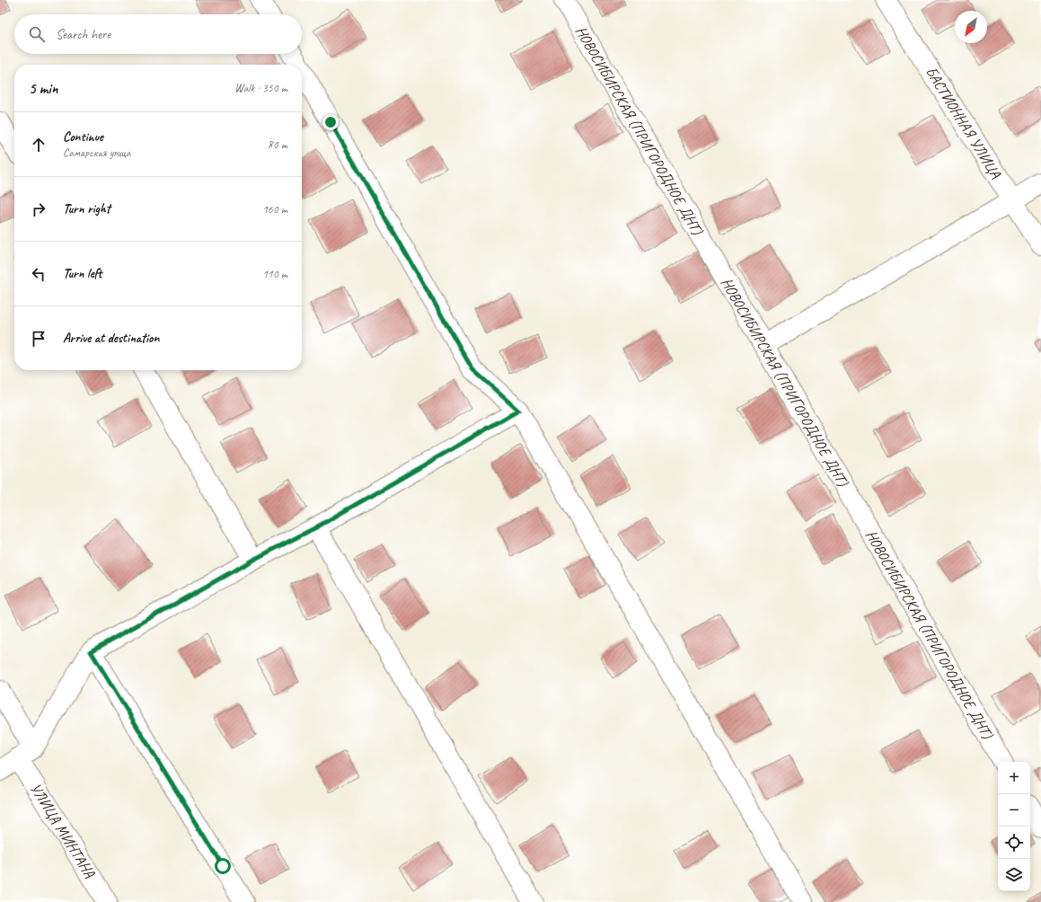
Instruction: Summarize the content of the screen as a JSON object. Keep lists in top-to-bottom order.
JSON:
{
  "streets": {
    "street": ["БАСТИОННАЯ УЛИЦА", "НОВОСИБИРСКАЯ (ПРИГОРОДНОЕ ДНТ)", "УЛИЦА МИНТАНА"]
  },
  "north": "bottom left",
  "page": {
    "search": "Search here",
    "heading": ["5 min", "Walk · 350 m"],
    "list": [
      ["Continue", "Самарская улица", "80 m"],
      ["Turn right", "160 m"],
      ["Turn left", "110 m"],
      "Arrive at destination"
    ],
    "map_buttons": ["+", "−"]
  }
}
